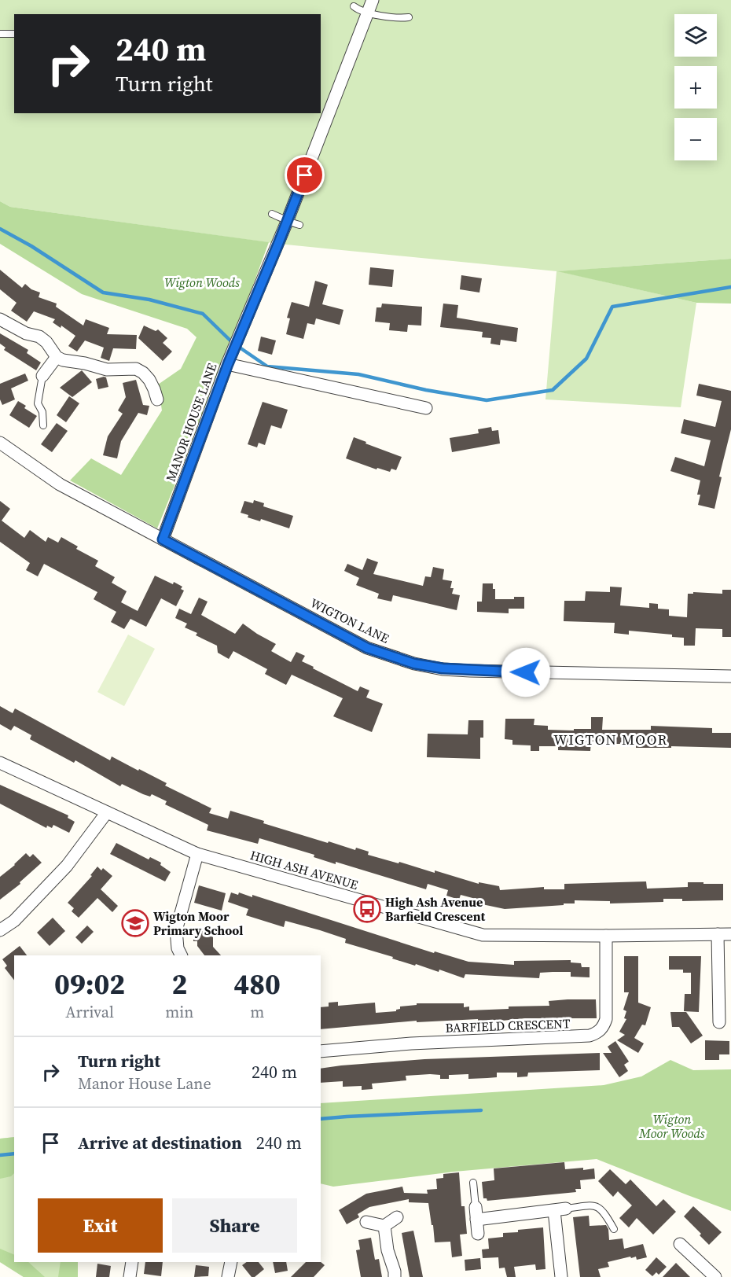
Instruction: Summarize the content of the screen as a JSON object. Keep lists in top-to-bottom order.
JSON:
{
  "streets": {
    "street": [
      "MANOR HOUSE LANE",
      "WIGTON LANE",
      "HIGH ASH AVENUE",
      "BARFIELD CRESCENT"
    ]
  },
  "crossings": [
    ["MANOR HOUSE LANE", "WIGTON LANE"],
    ["HIGH ASH AVENUE", "BARFIELD CRESCENT"]
  ],
  "districts": ["WIGTON MOOR"],
  "parks": ["Wigton Woods", "Wigton Moor Woods"],
  "places": {
    "bus stop": ["High Ash Avenue Barfield Crescent"],
    "school or university": ["Wigton Moor Primary School"]
  },
  "page": {
    "map_buttons": ["+", "−"],
    "turn": ["240 m", "Turn right"],
    "eta": [
      "09:02",
      "Arrival",
      "2",
      "min",
      "480",
      "m"
    ],
    "list": [
      {
        "name": "Turn right",
        "note": "Manor House Lane",
        "value": "240 m"
      },
      {
        "name": "Arrive at destination",
        "value": "240 m"
      }
    ],
    "buttons": ["Exit", "Share"]
  }
}
